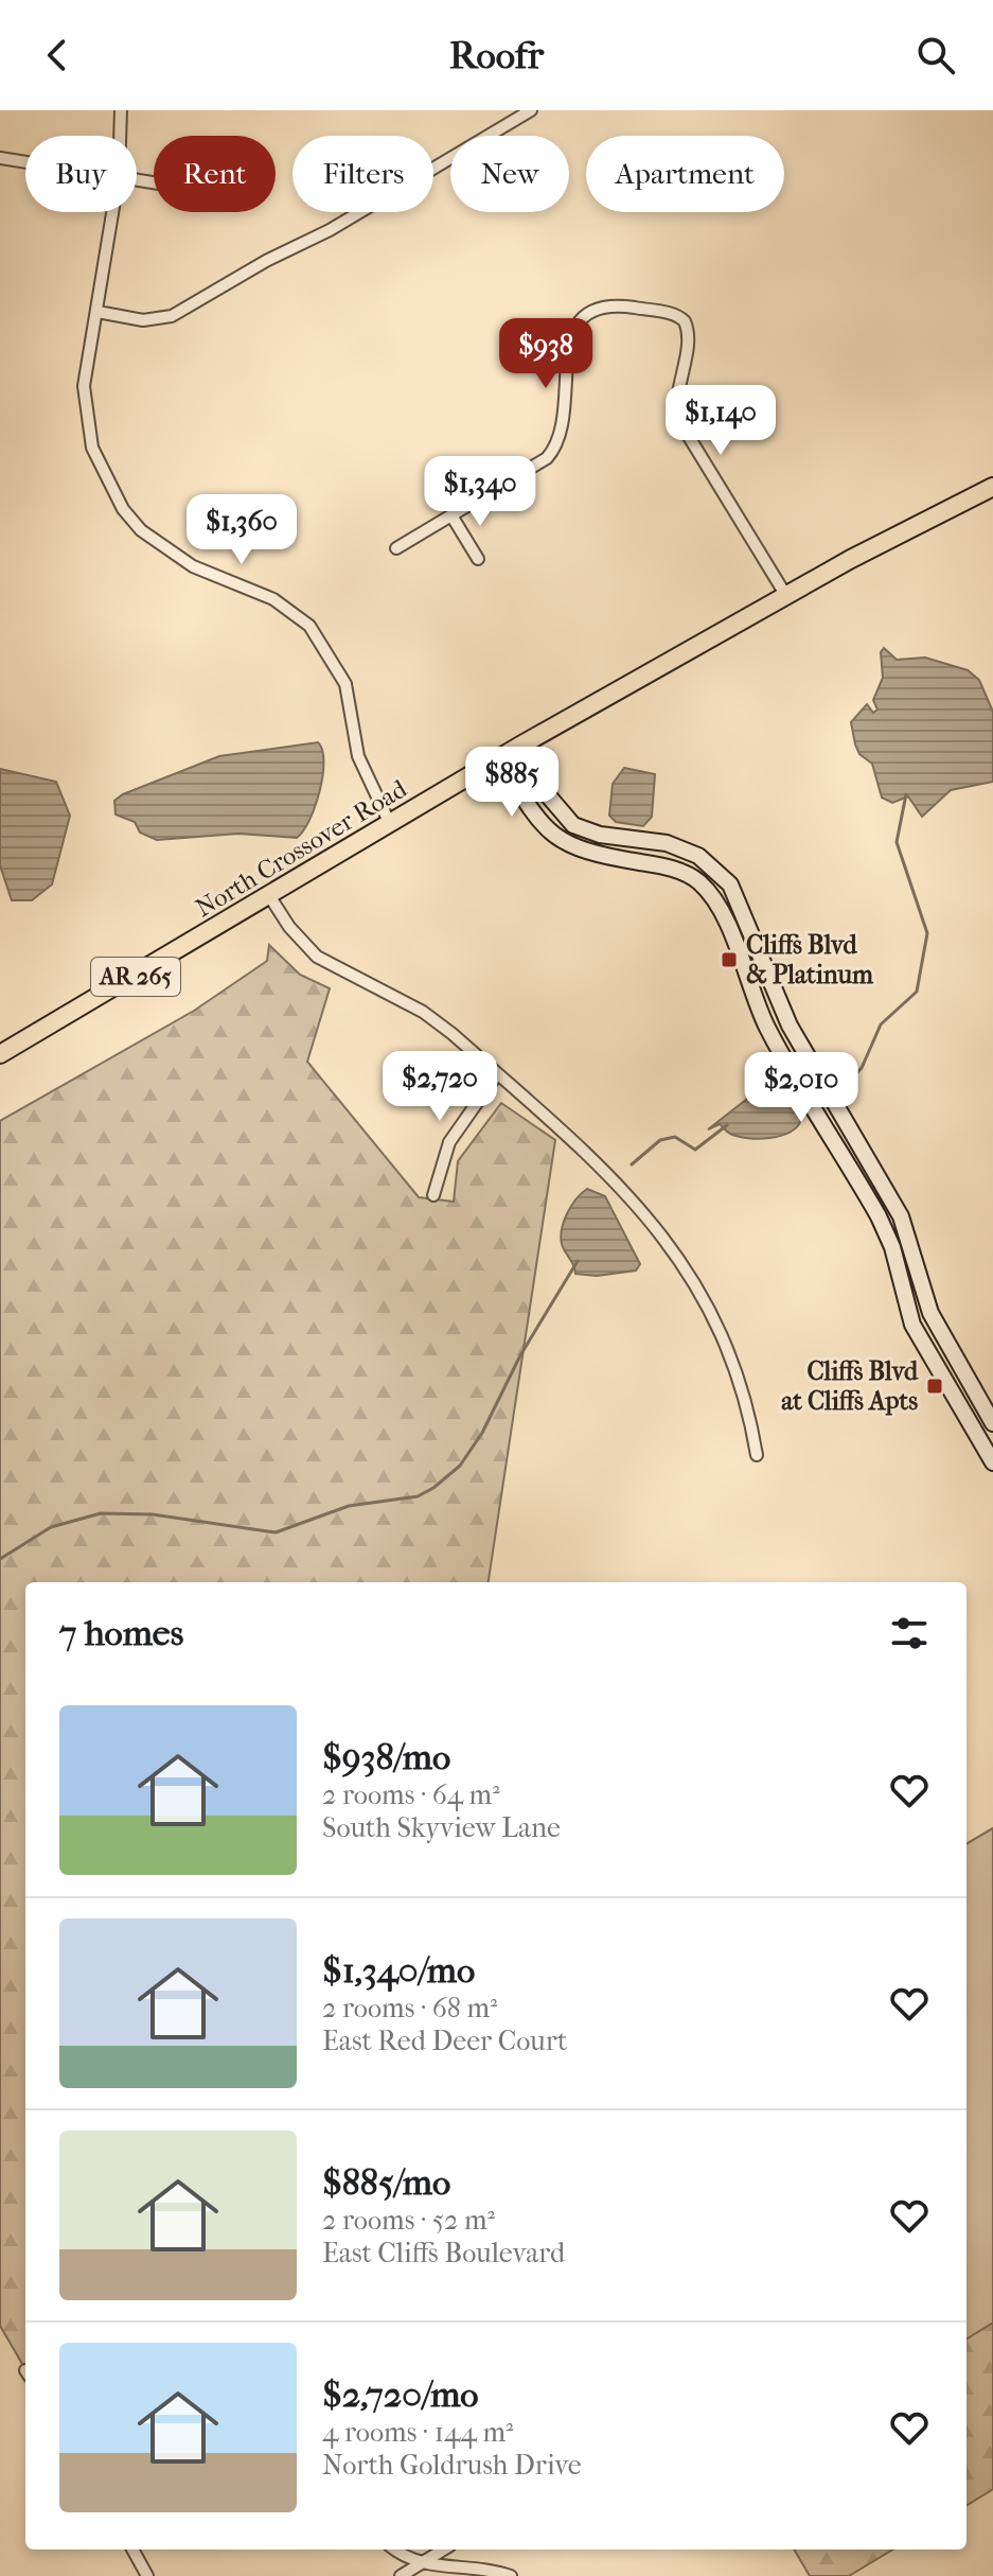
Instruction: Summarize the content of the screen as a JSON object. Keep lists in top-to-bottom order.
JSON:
{
  "streets": {
    "main road": ["North Crossover Road", "AR 265"]
  },
  "places": {
    "transit": ["Cliffs Blvd & Platinum", "Cliffs Blvd at Cliffs Apts"]
  },
  "page": {
    "header": "Roofr",
    "chip": [
      "Buy",
      "Rent",
      "Filters",
      "New",
      "Apartment"
    ],
    "price": [
      "$938",
      "$1,140",
      "$1,340",
      "$1,360",
      "$885",
      "$2,720",
      "$2,010"
    ],
    "heading": "7 homes",
    "list": [
      {
        "name": "$938/mo",
        "note": "2 rooms · 64 m² · South Skyview Lane"
      },
      {
        "name": "$1,340/mo",
        "note": "2 rooms · 68 m² · East Red Deer Court"
      },
      {
        "name": "$885/mo",
        "note": "2 rooms · 52 m² · East Cliffs Boulevard"
      },
      {
        "name": "$2,720/mo",
        "note": "4 rooms · 144 m² · North Goldrush Drive"
      }
    ]
  }
}
